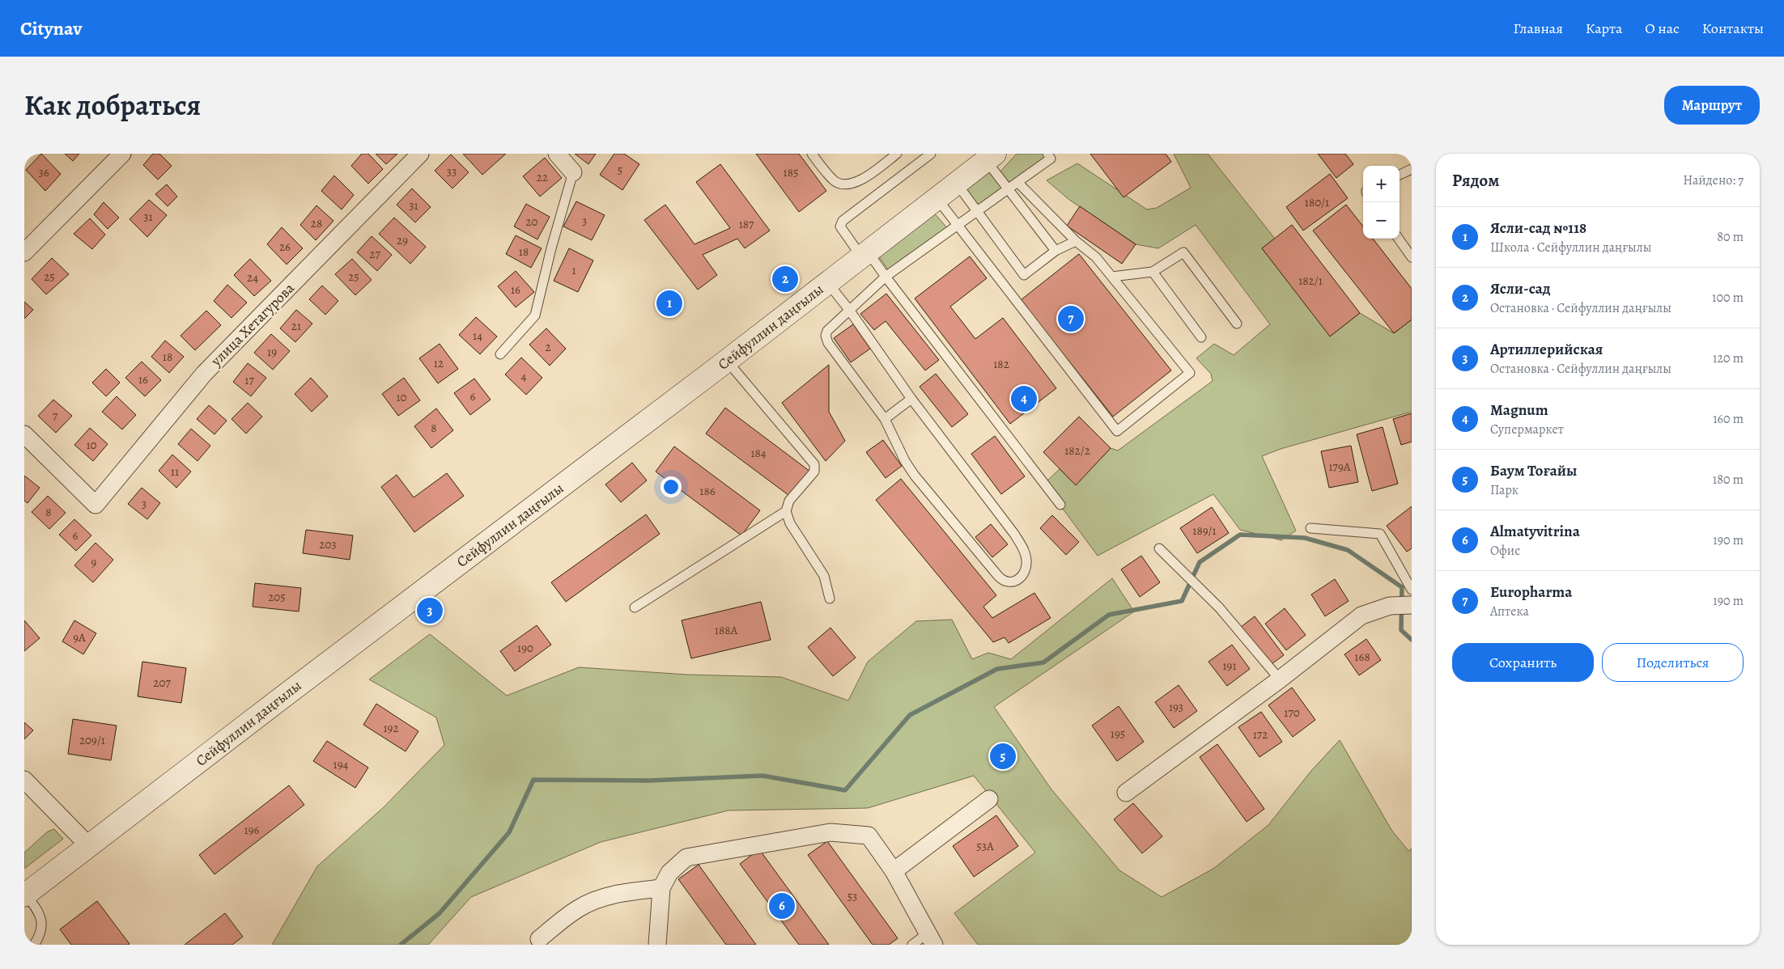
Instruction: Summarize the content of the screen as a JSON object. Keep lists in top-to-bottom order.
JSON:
{
  "streets": {
    "main road": ["Сейфуллин даңғылы"],
    "street": ["улица Хетагурова"]
  },
  "house_numbers": [
    "5",
    "33",
    "36",
    "185",
    "22",
    "180/1",
    "31",
    "31",
    "3",
    "20",
    "28",
    "187",
    "29",
    "26",
    "18",
    "27",
    "1",
    "25",
    "25",
    "24",
    "182/1",
    "16",
    "21",
    "14",
    "2",
    "19",
    "18",
    "12",
    "182",
    "4",
    "16",
    "17",
    "6",
    "10",
    "7",
    "8",
    "10",
    "182/2",
    "184",
    "179А",
    "11",
    "186",
    "3",
    "8",
    "189/1",
    "6",
    "203",
    "9",
    "205",
    "188А",
    "9А",
    "190",
    "168",
    "191",
    "207",
    "193",
    "170",
    "192",
    "195",
    "172",
    "209/1",
    "194",
    "196",
    "53А",
    "53"
  ],
  "page": {
    "header": "Citynav",
    "nav": [
      "Главная",
      "Карта",
      "О нас",
      "Контакты"
    ],
    "title": "Как добраться",
    "buttons": [
      "Маршрут",
      ["Сохранить", "Поделиться"]
    ],
    "heading": ["Рядом", "Найдено: 7"],
    "map_buttons": ["+", "−"],
    "list": [
      {
        "mark": "1",
        "name": "Ясли-сад №118",
        "note": "Школа · Сейфуллин даңғылы",
        "value": "80 m"
      },
      {
        "mark": "2",
        "name": "Ясли-сад",
        "note": "Остановка · Сейфуллин даңғылы",
        "value": "100 m"
      },
      {
        "mark": "3",
        "name": "Артиллерийская",
        "note": "Остановка · Сейфуллин даңғылы",
        "value": "120 m"
      },
      {
        "mark": "4",
        "name": "Magnum",
        "note": "Супермаркет",
        "value": "160 m"
      },
      {
        "mark": "5",
        "name": "Баум Тоғайы",
        "note": "Парк",
        "value": "180 m"
      },
      {
        "mark": "6",
        "name": "Almatyvitrina",
        "note": "Офис",
        "value": "190 m"
      },
      {
        "mark": "7",
        "name": "Europharma",
        "note": "Аптека",
        "value": "190 m"
      }
    ],
    "pins": [
      "2",
      "1",
      "7",
      "4",
      "3",
      "5",
      "6"
    ]
  }
}
